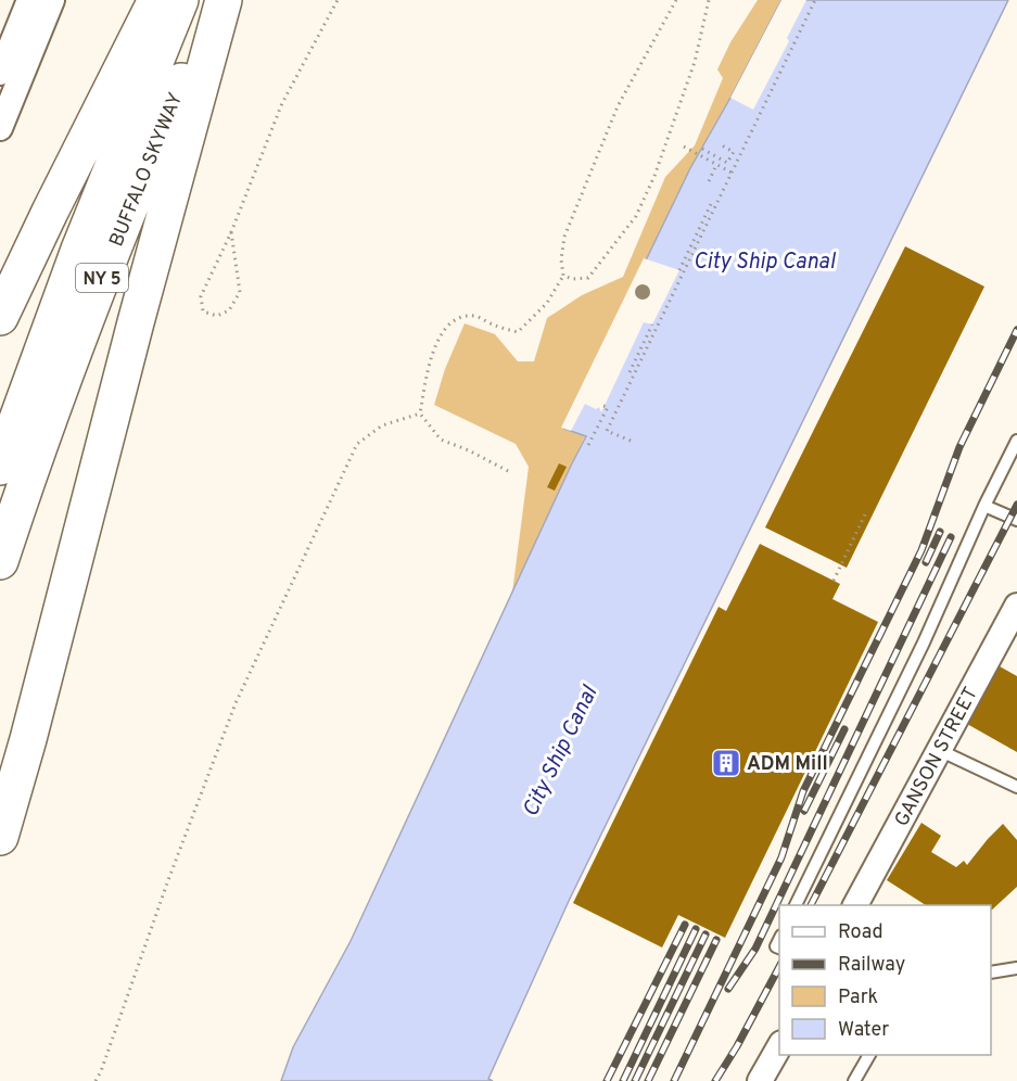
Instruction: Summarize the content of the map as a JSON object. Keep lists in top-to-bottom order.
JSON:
{
  "streets": {
    "highway": ["BUFFALO SKYWAY", "NY 5"],
    "street": ["GANSON STREET"]
  },
  "water": ["City Ship Canal"],
  "places": {
    "building": ["ADM Mill"]
  },
  "legend": [
    "Road",
    "Railway",
    "Park",
    "Water"
  ]
}
